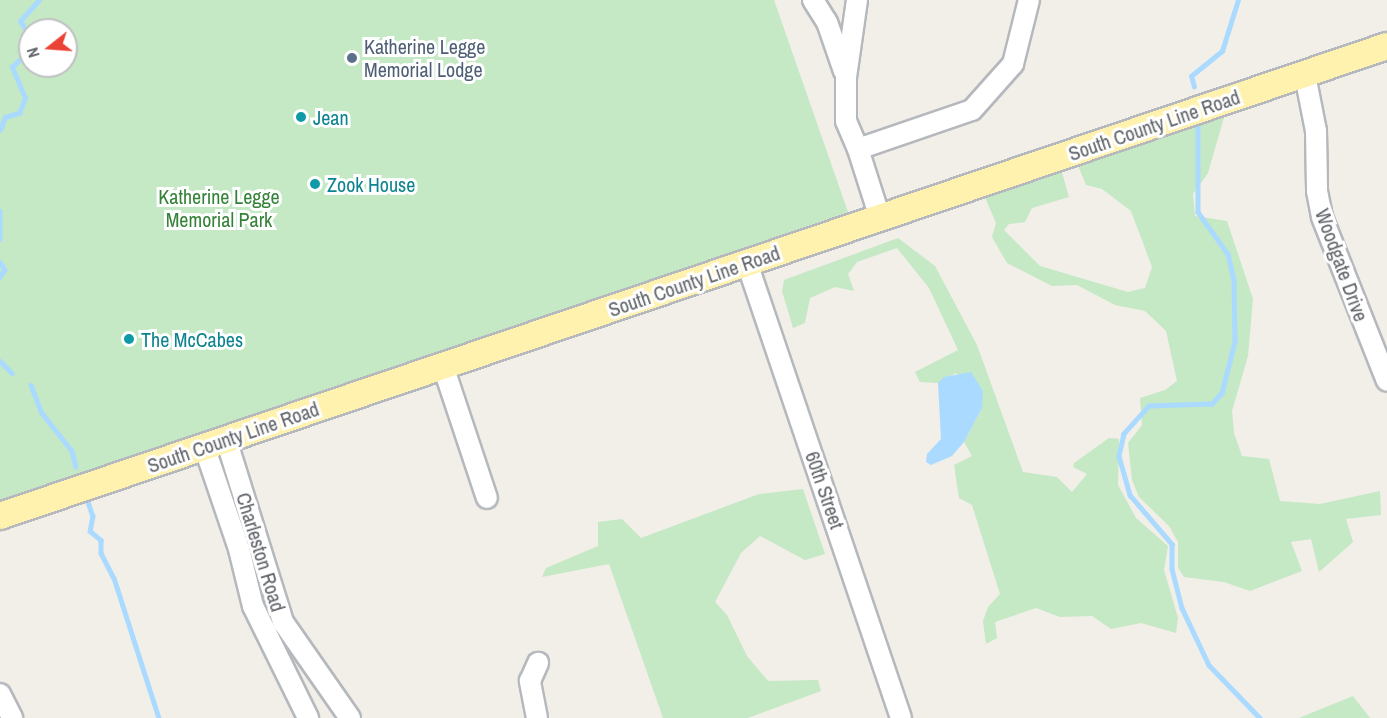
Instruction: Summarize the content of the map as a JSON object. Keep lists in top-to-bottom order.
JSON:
{
  "streets": {
    "main road": ["South County Line Road"],
    "street": ["Woodgate Drive", "60th Street", "Charleston Road"]
  },
  "crossings": [
    ["South County Line Road", "Woodgate Drive"],
    ["South County Line Road", "60th Street"],
    ["South County Line Road", "Charleston Road"]
  ],
  "parks": ["Katherine Legge Memorial Park"],
  "places": [
    "Katherine Legge Memorial Lodge",
    "Jean",
    "Zook House",
    "The McCabes"
  ],
  "north": "left"
}
